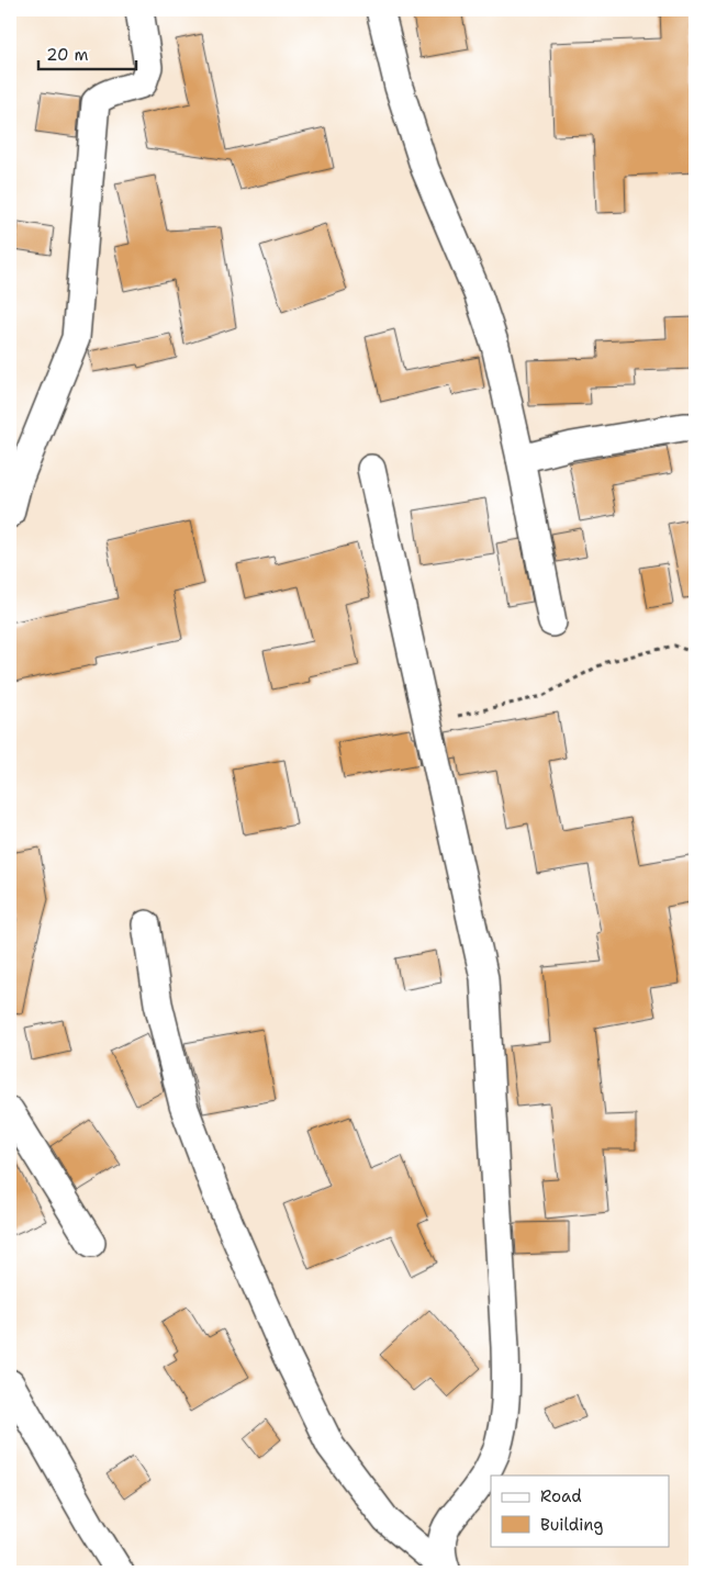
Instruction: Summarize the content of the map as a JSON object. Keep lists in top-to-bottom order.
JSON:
{
  "legend": ["Road", "Building"],
  "scale_bar": "20 m"
}
